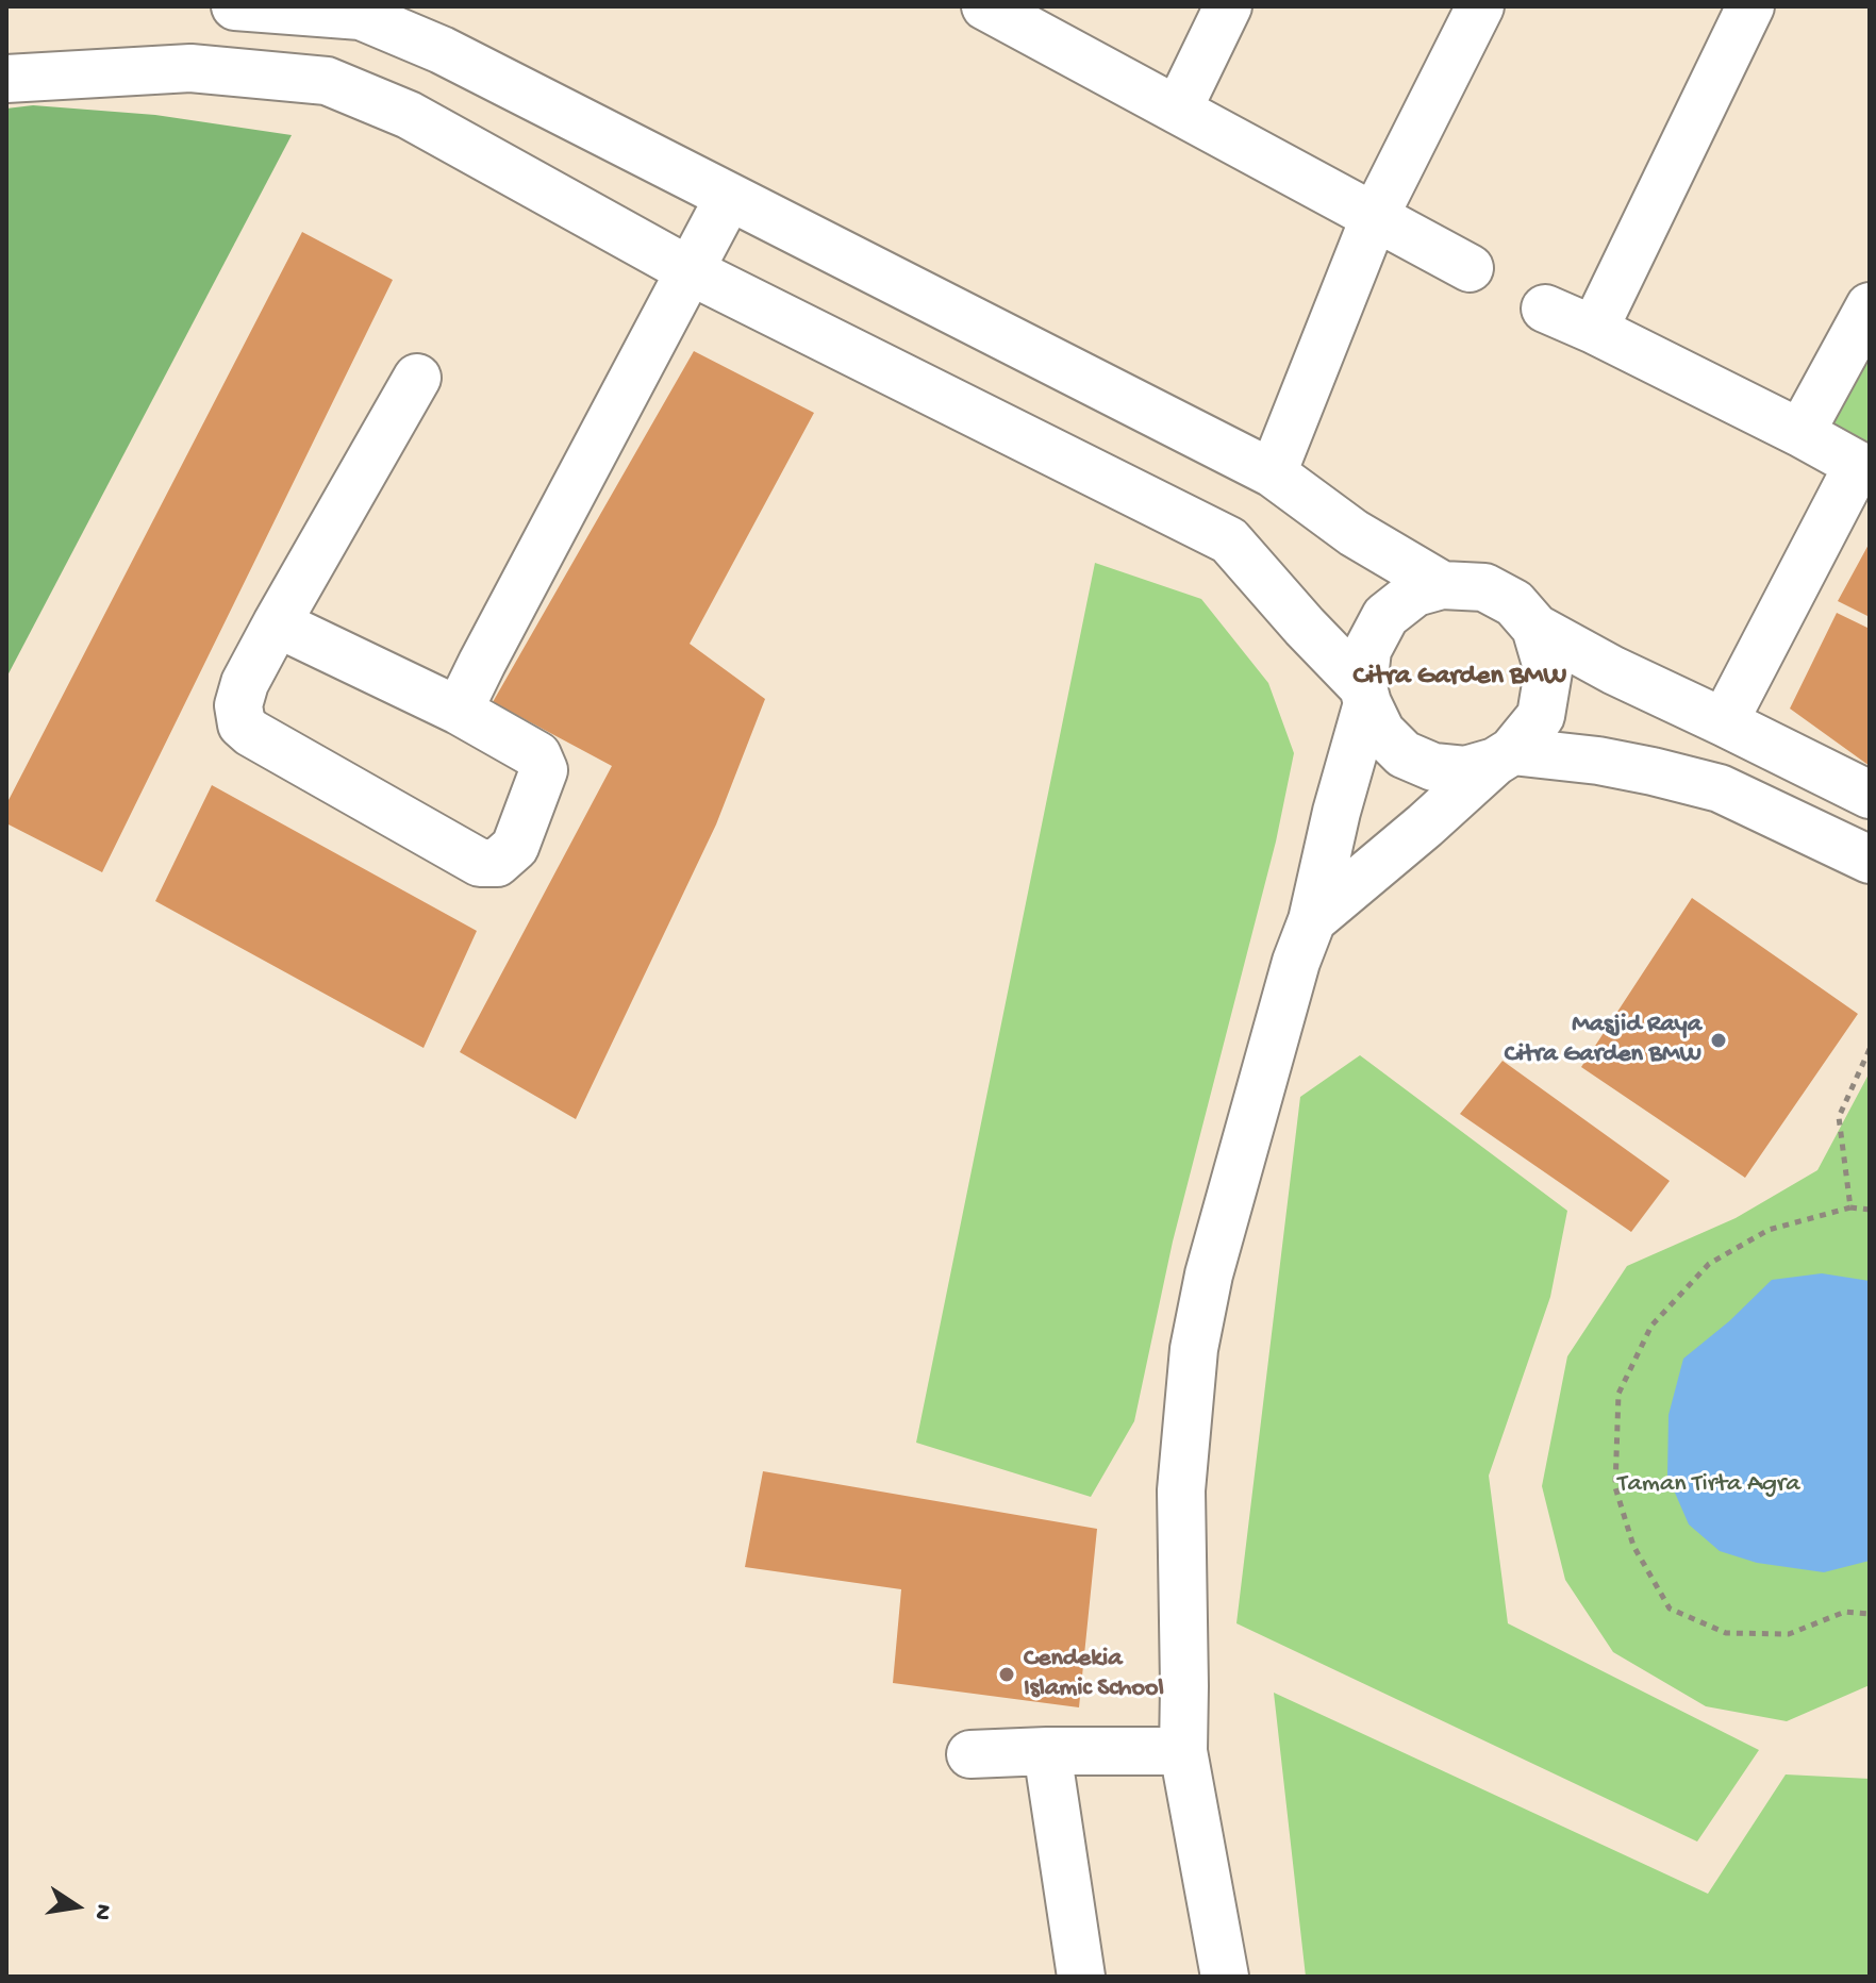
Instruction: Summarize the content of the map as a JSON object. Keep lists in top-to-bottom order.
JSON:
{
  "districts": ["Citra Garden BMW"],
  "parks": ["Taman Tirta Agra"],
  "places": ["Masjid Raya Citra Garden BMW", "Cendekia Islamic School"],
  "north": "right"
}
